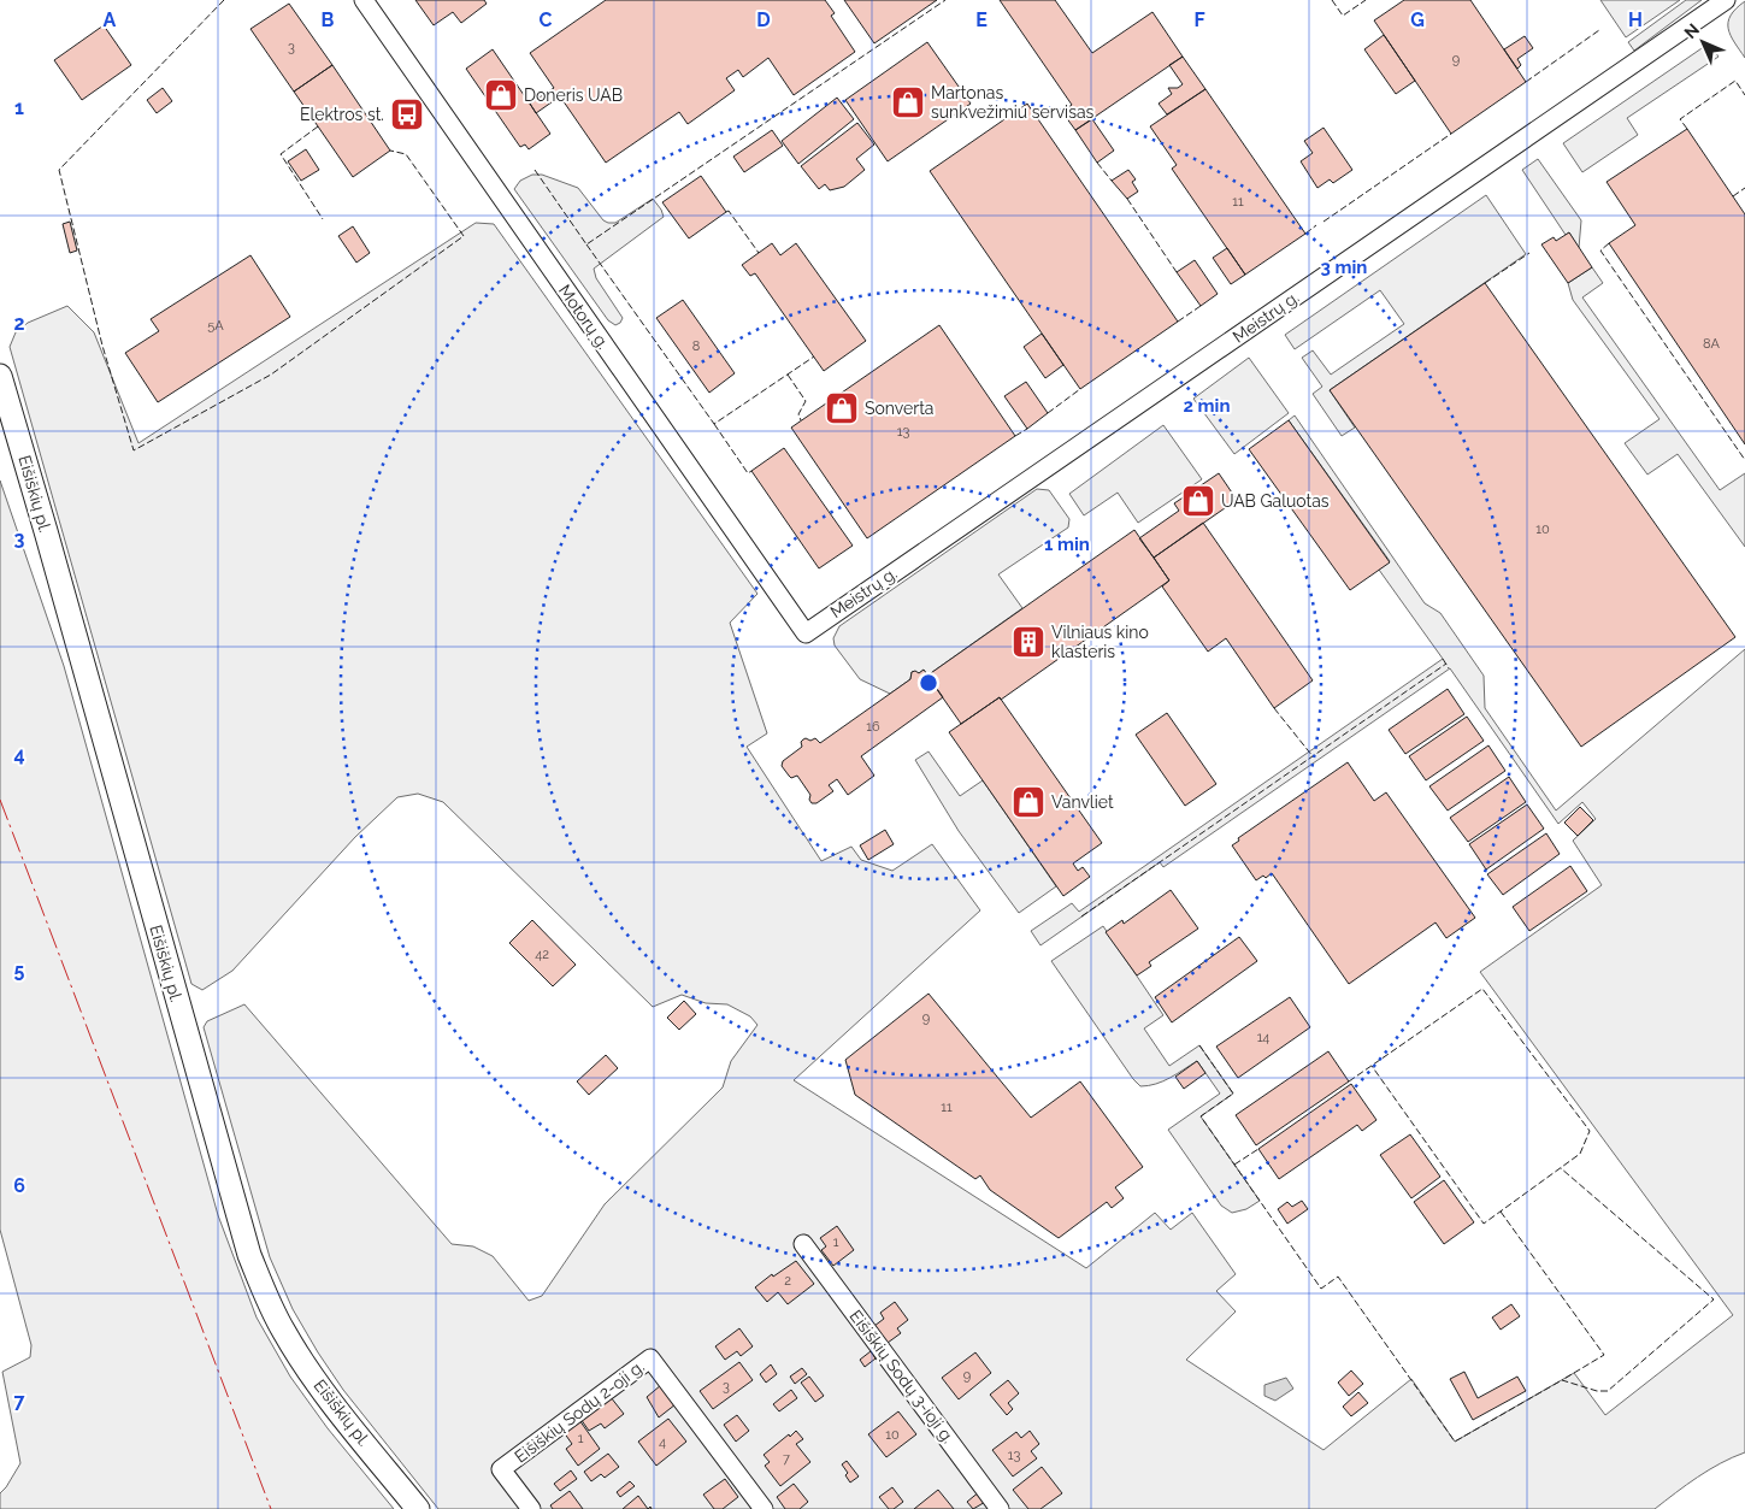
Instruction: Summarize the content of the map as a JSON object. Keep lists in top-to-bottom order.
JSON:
{
  "streets": {
    "main road": ["Eišiškių pl."],
    "street": [
      "Motorų g.",
      "Meistrų g.",
      "Eišiškių Sodų 3-ioji g.",
      "Eišiškių Sodų 2-oji g."
    ]
  },
  "crossings": [
    ["Motorų g.", "Meistrų g."]
  ],
  "places": {
    "shop": [
      "Doneris UAB",
      "Martonas sunkvežimiu servisas",
      "Sonverta",
      "UAB Galuotas",
      "Vanvliet"
    ],
    "bus stop": ["Elektros st."],
    "building": ["Vilniaus kino klasteris"]
  },
  "house_numbers": [
    "3",
    "9",
    "11",
    "5A",
    "8A",
    "8",
    "13",
    "10",
    "16",
    "42",
    "9",
    "14",
    "11",
    "1",
    "2",
    "9",
    "3",
    "10",
    "1",
    "4",
    "13",
    "7"
  ],
  "north": "top left",
  "grid": {
    "columns": [
      "A",
      "B",
      "C",
      "D",
      "E",
      "F",
      "G",
      "H"
    ],
    "rows": [
      "1",
      "2",
      "3",
      "4",
      "5",
      "6",
      "7"
    ]
  },
  "rings": ["3 min", "2 min", "1 min"]
}
